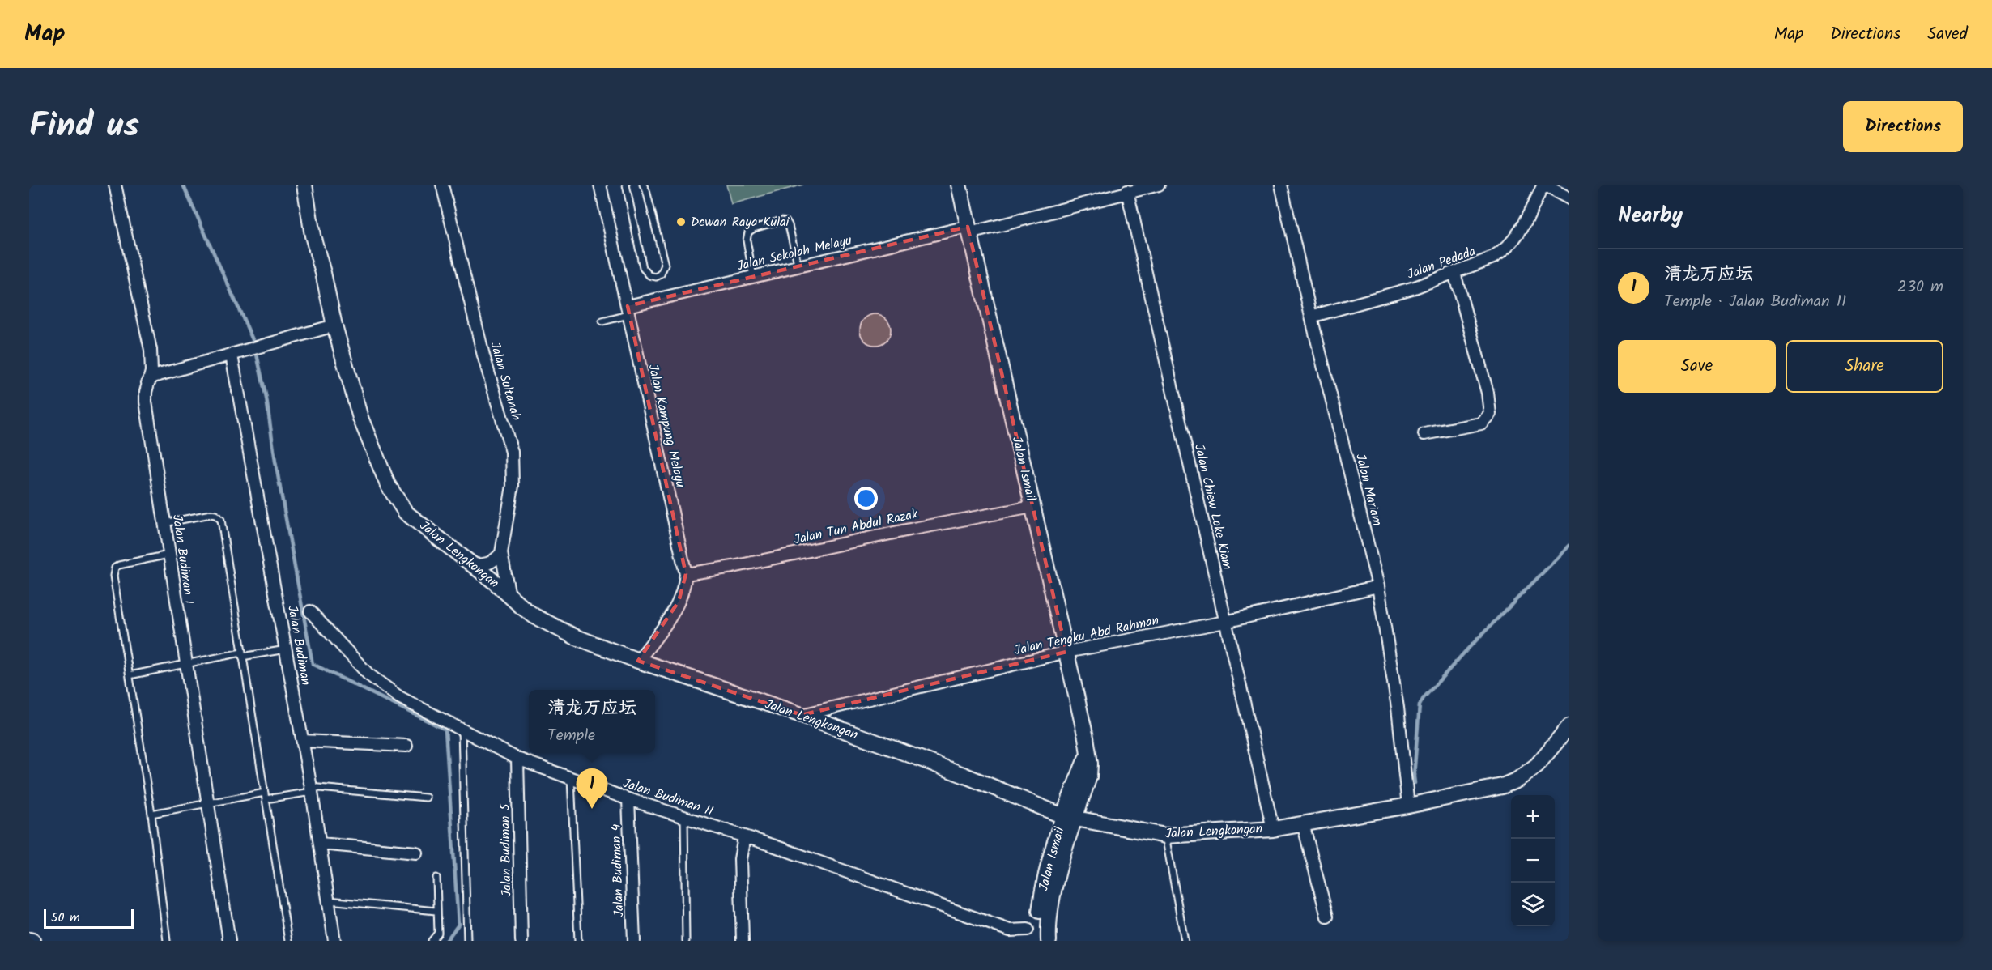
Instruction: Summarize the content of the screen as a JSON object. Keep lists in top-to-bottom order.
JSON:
{
  "streets": {
    "street": [
      "Jalan Sekolah Melayu",
      "Jalan Pedada",
      "Jalan Sultanah",
      "Jalan Kampung Melayu",
      "Jalan Ismail",
      "Jalan Mariam",
      "Jalan Chiew Loke Kiam",
      "Jalan Tun Abdul Razak",
      "Jalan Lengkongan",
      "Jalan Budiman 1",
      "Jalan Tengku Abd Rahman",
      "Jalan Budiman",
      "Jalan Budiman 11",
      "Jalan Budiman 5",
      "Jalan Budiman 4"
    ]
  },
  "crossings": [
    ["Jalan Sekolah Melayu", "Jalan Kampung Melayu"],
    ["Jalan Sekolah Melayu", "Jalan Ismail"],
    ["Jalan Sekolah Melayu", "Jalan Chiew Loke Kiam"],
    ["Jalan Pedada", "Jalan Mariam"],
    ["Jalan Kampung Melayu", "Jalan Tun Abdul Razak"],
    ["Jalan Kampung Melayu", "Jalan Lengkongan"],
    ["Jalan Ismail", "Jalan Tun Abdul Razak"],
    ["Jalan Ismail", "Jalan Lengkongan"],
    ["Jalan Ismail", "Jalan Tengku Abd Rahman"],
    ["Jalan Mariam", "Jalan Lengkongan"],
    ["Jalan Mariam", "Jalan Tengku Abd Rahman"],
    ["Jalan Chiew Loke Kiam", "Jalan Lengkongan"],
    ["Jalan Chiew Loke Kiam", "Jalan Tengku Abd Rahman"],
    ["Jalan Lengkongan", "Jalan Tengku Abd Rahman"],
    ["Jalan Budiman 11", "Jalan Budiman 5"],
    ["Jalan Budiman 11", "Jalan Budiman 4"]
  ],
  "places": ["Dewan Raya Kulai"],
  "scale_bar": "50 m",
  "page": {
    "header": "Map",
    "nav": ["Map", "Directions", "Saved"],
    "title": "Find us",
    "buttons": [
      "Directions",
      ["Save", "Share"]
    ],
    "heading": "Nearby",
    "list": [
      {
        "mark": "1",
        "name": "清龙万应坛",
        "note": "Temple · Jalan Budiman 11",
        "value": "230 m"
      }
    ],
    "popup": ["清龙万应坛", "Temple"],
    "pins": "1",
    "map_buttons": ["+", "−"],
    "scale": "50 m"
  }
}
